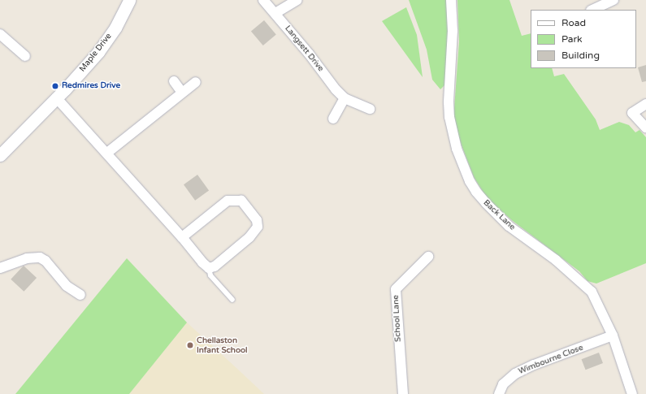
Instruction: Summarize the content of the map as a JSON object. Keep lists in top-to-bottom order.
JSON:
{
  "streets": {
    "street": [
      "Langsett Drive",
      "Maple Drive",
      "Back Lane",
      "School Lane",
      "Wimbourne Close"
    ]
  },
  "crossings": [
    ["Back Lane", "Wimbourne Close"]
  ],
  "places": ["Redmires Drive", "Chellaston Infant School"],
  "legend": ["Road", "Park", "Building"]
}
